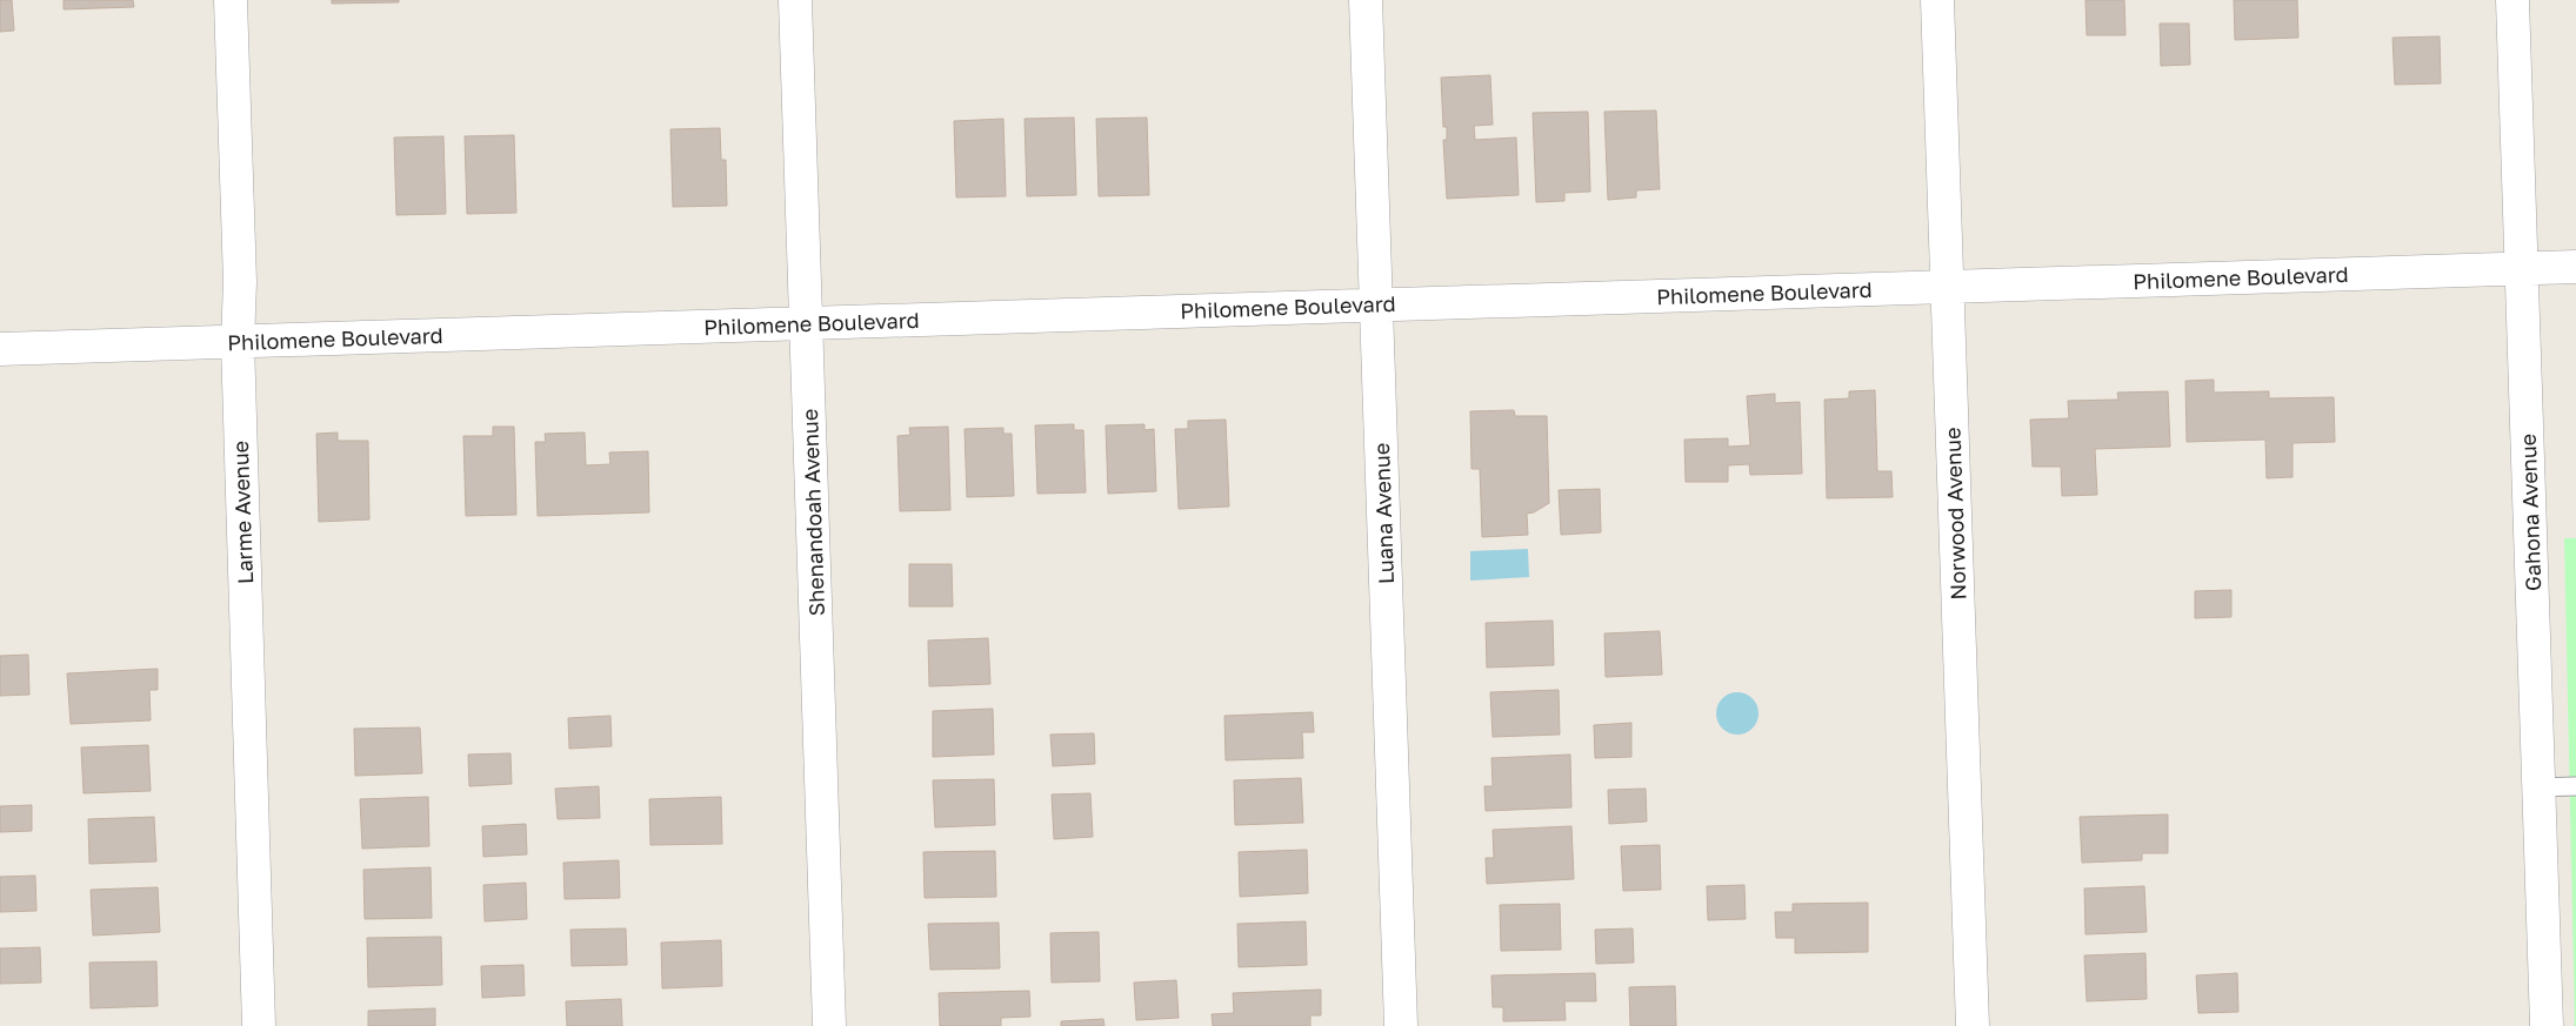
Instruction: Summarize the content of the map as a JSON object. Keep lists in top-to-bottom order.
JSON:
{
  "streets": {
    "street": [
      "Philomene Boulevard",
      "Larme Avenue",
      "Shenandoah Avenue",
      "Gahona Avenue",
      "Luana Avenue",
      "Norwood Avenue"
    ]
  },
  "crossings": [
    ["Philomene Boulevard", "Larme Avenue"],
    ["Philomene Boulevard", "Shenandoah Avenue"],
    ["Philomene Boulevard", "Gahona Avenue"],
    ["Philomene Boulevard", "Luana Avenue"],
    ["Philomene Boulevard", "Norwood Avenue"]
  ]
}
